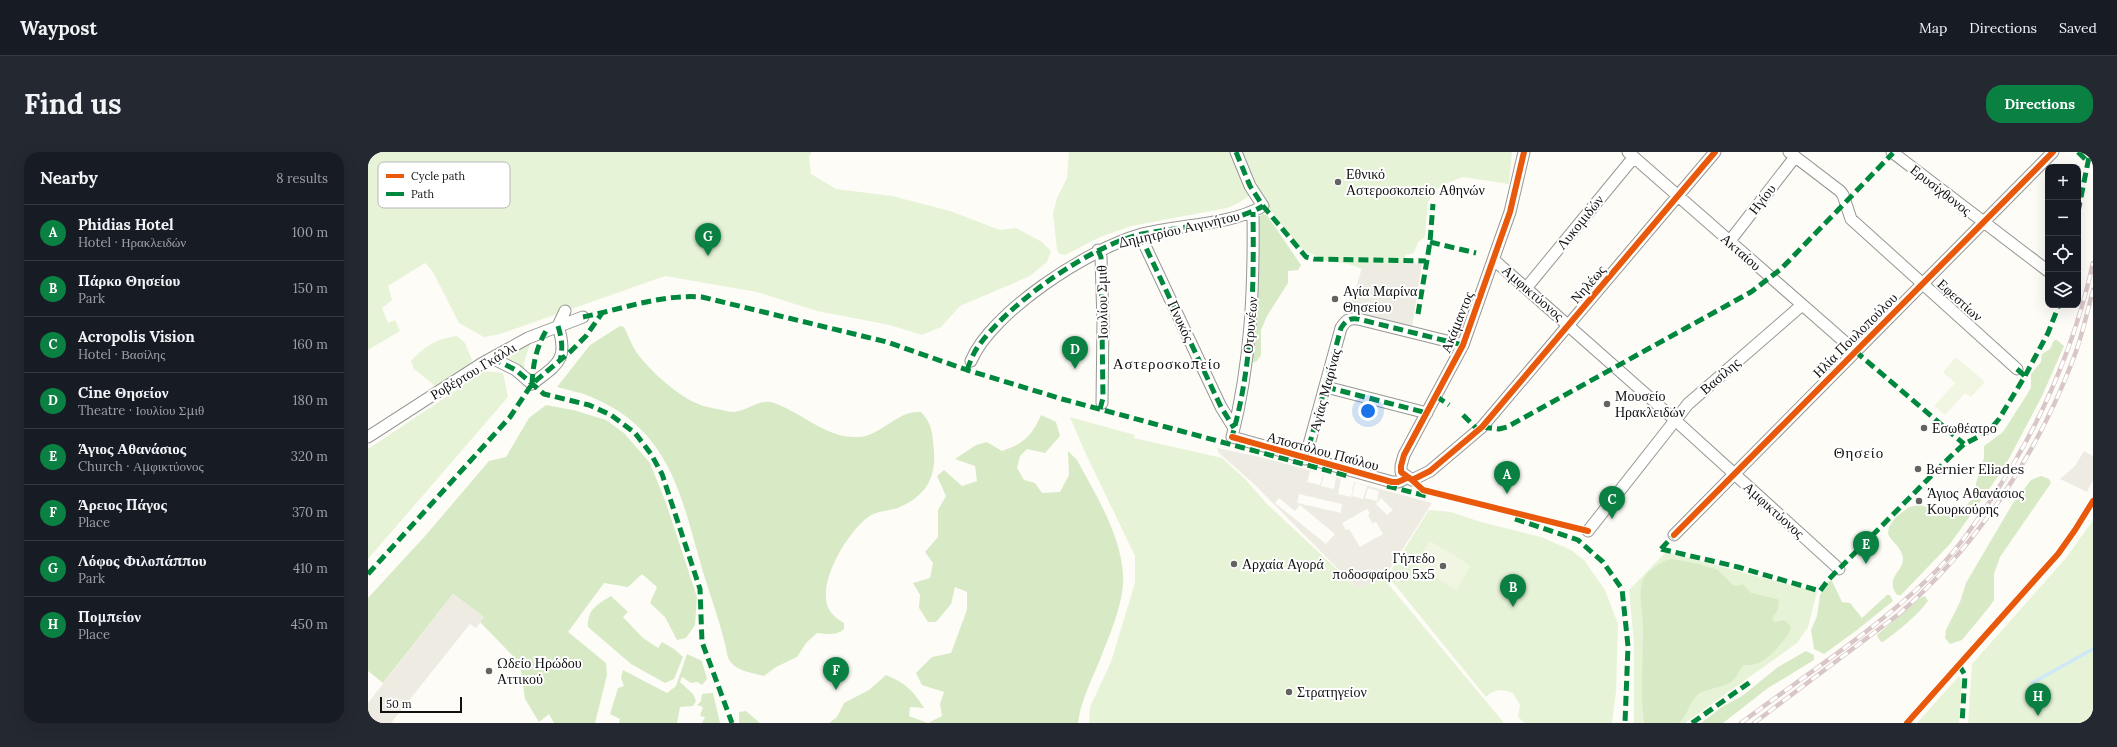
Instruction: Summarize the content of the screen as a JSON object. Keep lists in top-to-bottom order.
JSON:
{
  "streets": {
    "street": [
      "Ερυσίχθονος",
      "Ηγίου",
      "Λυκομιδών",
      "Δημητρίου Αιγινήτου",
      "Ακταίου",
      "Νηλέως",
      "Αμφικτύονος",
      "Εφεστίων",
      "Ιουλίου Σμιθ",
      "Πνυκός",
      "Ακάμαντος",
      "Οτρυνέων",
      "Ηλία Πουλοπούλου",
      "Ροβέρτου Γκάλλι",
      "Βασίλης",
      "Αγίας Μαρίνας",
      "Αποστόλου Παύλου"
    ]
  },
  "crossings": [
    ["Ερυσίχθονος", "Ηλία Πουλοπούλου"],
    ["Ηγίου", "Ακταίου"],
    ["Ηγίου", "Εφεστίων"],
    ["Λυκομιδών", "Ακταίου"],
    ["Λυκομιδών", "Αμφικτύονος"],
    ["Δημητρίου Αιγινήτου", "Ιουλίου Σμιθ"],
    ["Δημητρίου Αιγινήτου", "Πνυκός"],
    ["Δημητρίου Αιγινήτου", "Οτρυνέων"],
    ["Ακταίου", "Νηλέως"],
    ["Ακταίου", "Ηλία Πουλοπούλου"],
    ["Ακταίου", "Βασίλης"],
    ["Νηλέως", "Αμφικτύονος"],
    ["Νηλέως", "Αποστόλου Παύλου"],
    ["Αμφικτύονος", "Ακάμαντος"],
    ["Αμφικτύονος", "Ηλία Πουλοπούλου"],
    ["Αμφικτύονος", "Βασίλης"],
    ["Εφεστίων", "Ηλία Πουλοπούλου"],
    ["Πνυκός", "Οτρυνέων"],
    ["Πνυκός", "Αποστόλου Παύλου"],
    ["Ακάμαντος", "Αγίας Μαρίνας"],
    ["Ακάμαντος", "Αποστόλου Παύλου"],
    ["Οτρυνέων", "Αποστόλου Παύλου"],
    ["Αγίας Μαρίνας", "Αποστόλου Παύλου"]
  ],
  "districts": ["Αστεροσκοπείο", "Θησείο"],
  "places": [
    "Εθνικό Αστεροσκοπείο Αθηνών",
    "Αγία Μαρίνα Θησείου",
    "Μουσείο Ηρακλειδών",
    "Εσωθέατρο",
    "Bernier Eliades",
    "Άγιος Αθανάσιος Κουρκούρης",
    "Αρχαία Αγορά",
    "Γήπεδο ποδοσφαίρου 5x5",
    "Ωδείο Ηρώδου Αττικού",
    "Στρατηγείον"
  ],
  "legend": ["Cycle path", "Path"],
  "scale_bar": "50 m",
  "page": {
    "header": "Waypost",
    "nav": ["Map", "Directions", "Saved"],
    "buttons": "Directions",
    "title": "Find us",
    "heading": ["Nearby", "8 results"],
    "map_buttons": ["+", "−"],
    "list": [
      {
        "mark": "A",
        "name": "Phidias Hotel",
        "note": "Hotel · Ηρακλειδών",
        "value": "100 m"
      },
      {
        "mark": "B",
        "name": "Πάρκο Θησείου",
        "note": "Park",
        "value": "150 m"
      },
      {
        "mark": "C",
        "name": "Acropolis Vision",
        "note": "Hotel · Βασίλης",
        "value": "160 m"
      },
      {
        "mark": "D",
        "name": "Cine Θησείον",
        "note": "Theatre · Ιουλίου Σμιθ",
        "value": "180 m"
      },
      {
        "mark": "E",
        "name": "Άγιος Αθανάσιος",
        "note": "Church · Αμφικτύονος",
        "value": "320 m"
      },
      {
        "mark": "F",
        "name": "Άρειος Πάγος",
        "note": "Place",
        "value": "370 m"
      },
      {
        "mark": "G",
        "name": "Λόφος Φιλοπάππου",
        "note": "Park",
        "value": "410 m"
      },
      {
        "mark": "H",
        "name": "Πομπείον",
        "note": "Place",
        "value": "450 m"
      }
    ],
    "pins": [
      "G",
      "D",
      "A",
      "C",
      "E",
      "B",
      "F",
      "H"
    ],
    "scale": "50 m"
  }
}
